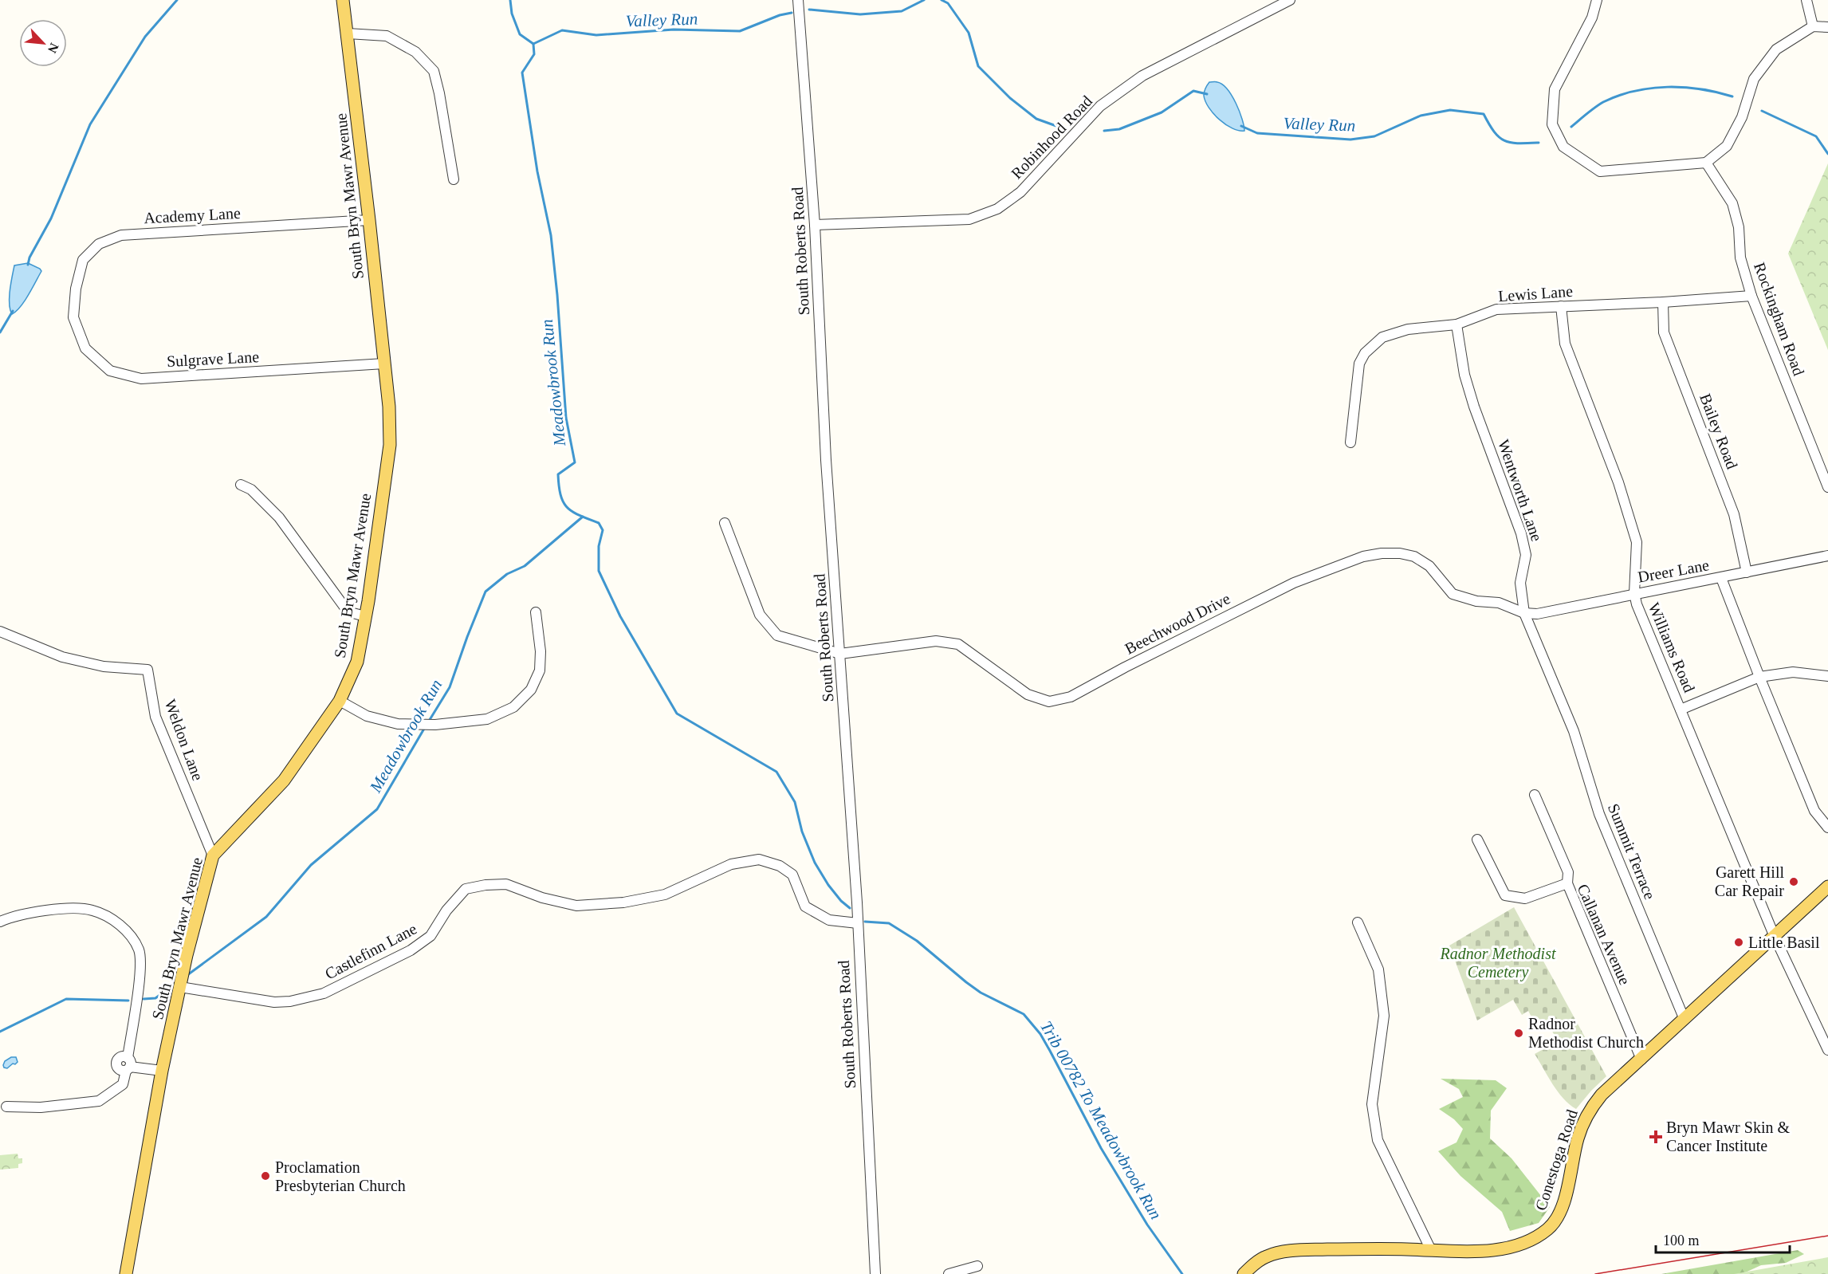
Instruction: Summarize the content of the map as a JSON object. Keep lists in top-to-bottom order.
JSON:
{
  "streets": {
    "main road": ["South Bryn Mawr Avenue", "Conestoga Road"],
    "street": [
      "Robinhood Road",
      "Academy Lane",
      "South Roberts Road",
      "Lewis Lane",
      "Rockingham Road",
      "Sulgrave Lane",
      "Bailey Road",
      "Wentworth Lane",
      "Dreer Lane",
      "Beechwood Drive",
      "Williams Road",
      "Weldon Lane",
      "Summit Terrace",
      "Callanan Avenue",
      "Castlefinn Lane"
    ]
  },
  "crossings": [
    ["Robinhood Road", "South Roberts Road"],
    ["South Bryn Mawr Avenue", "Academy Lane"],
    ["South Bryn Mawr Avenue", "Sulgrave Lane"],
    ["South Bryn Mawr Avenue", "Weldon Lane"],
    ["South Bryn Mawr Avenue", "Castlefinn Lane"],
    ["Academy Lane", "Sulgrave Lane"],
    ["South Roberts Road", "Beechwood Drive"],
    ["South Roberts Road", "Castlefinn Lane"],
    ["Lewis Lane", "Rockingham Road"],
    ["Lewis Lane", "Bailey Road"],
    ["Lewis Lane", "Wentworth Lane"],
    ["Lewis Lane", "Williams Road"],
    ["Bailey Road", "Dreer Lane"],
    ["Wentworth Lane", "Dreer Lane"],
    ["Wentworth Lane", "Beechwood Drive"],
    ["Wentworth Lane", "Summit Terrace"],
    ["Dreer Lane", "Beechwood Drive"],
    ["Dreer Lane", "Williams Road"],
    ["Williams Road", "Conestoga Road"],
    ["Summit Terrace", "Conestoga Road"],
    ["Callanan Avenue", "Conestoga Road"]
  ],
  "water": ["Valley Run", "Meadowbrook Run", "Trib 00782 To Meadowbrook Run"],
  "parks": ["Radnor Methodist Cemetery"],
  "places": {
    "other": [
      "Garett Hill Car Repair",
      "Little Basil",
      "Radnor Methodist Church",
      "Proclamation Presbyterian Church"
    ],
    "health": ["Bryn Mawr Skin & Cancer Institute"]
  },
  "scale_bar": "100 m",
  "north": "bottom right"
}
